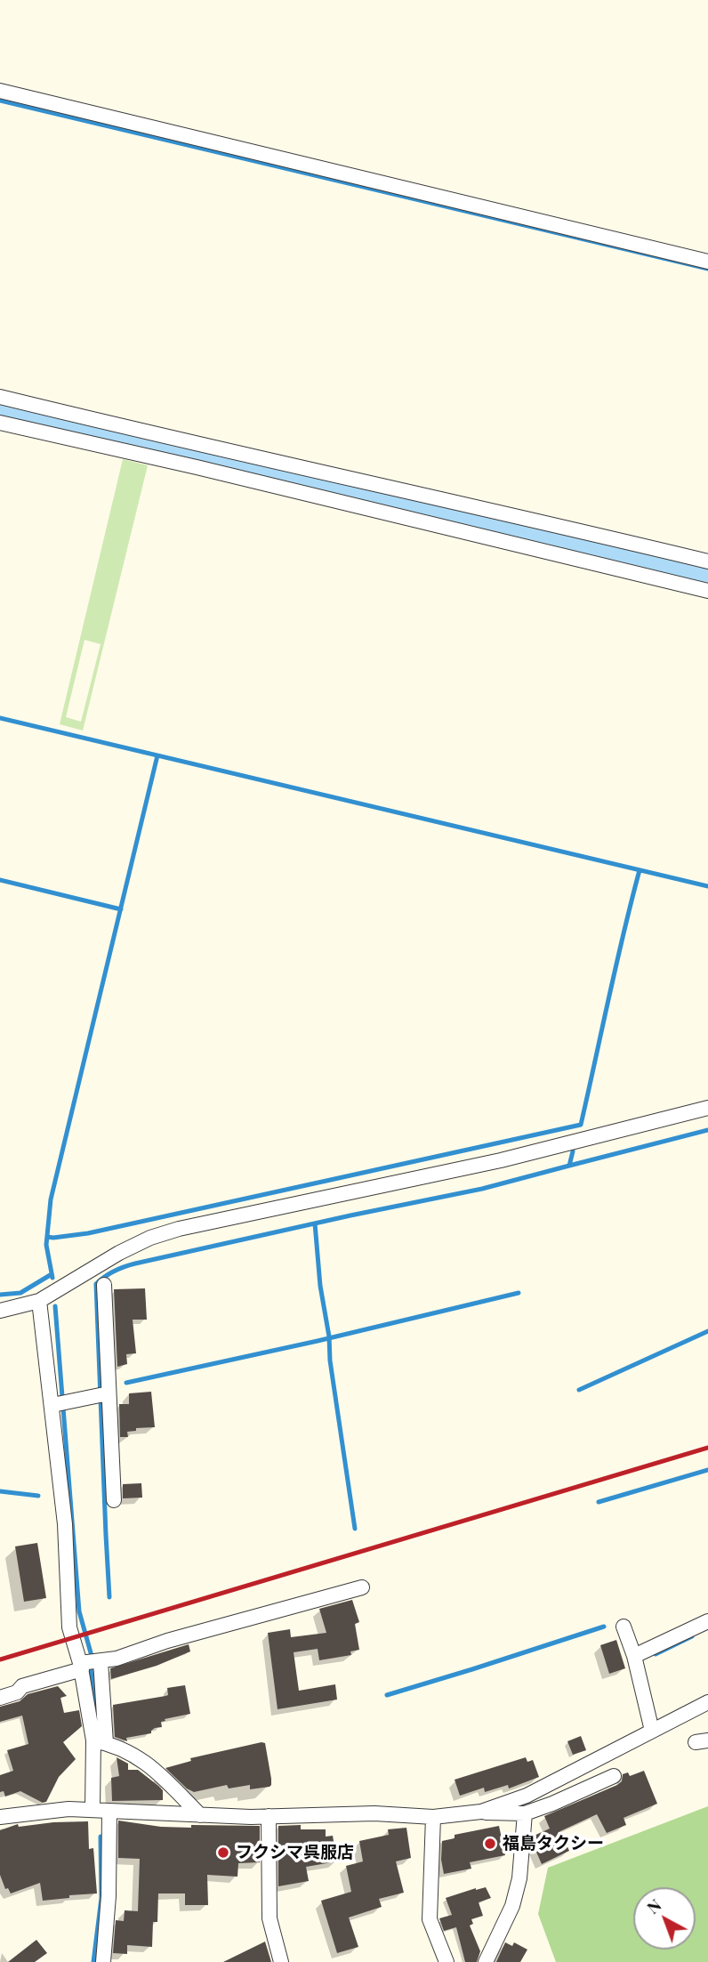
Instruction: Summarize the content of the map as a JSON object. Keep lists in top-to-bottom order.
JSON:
{
  "places": ["福島タクシー", "フクシマ呉服店"],
  "north": "top left"
}
